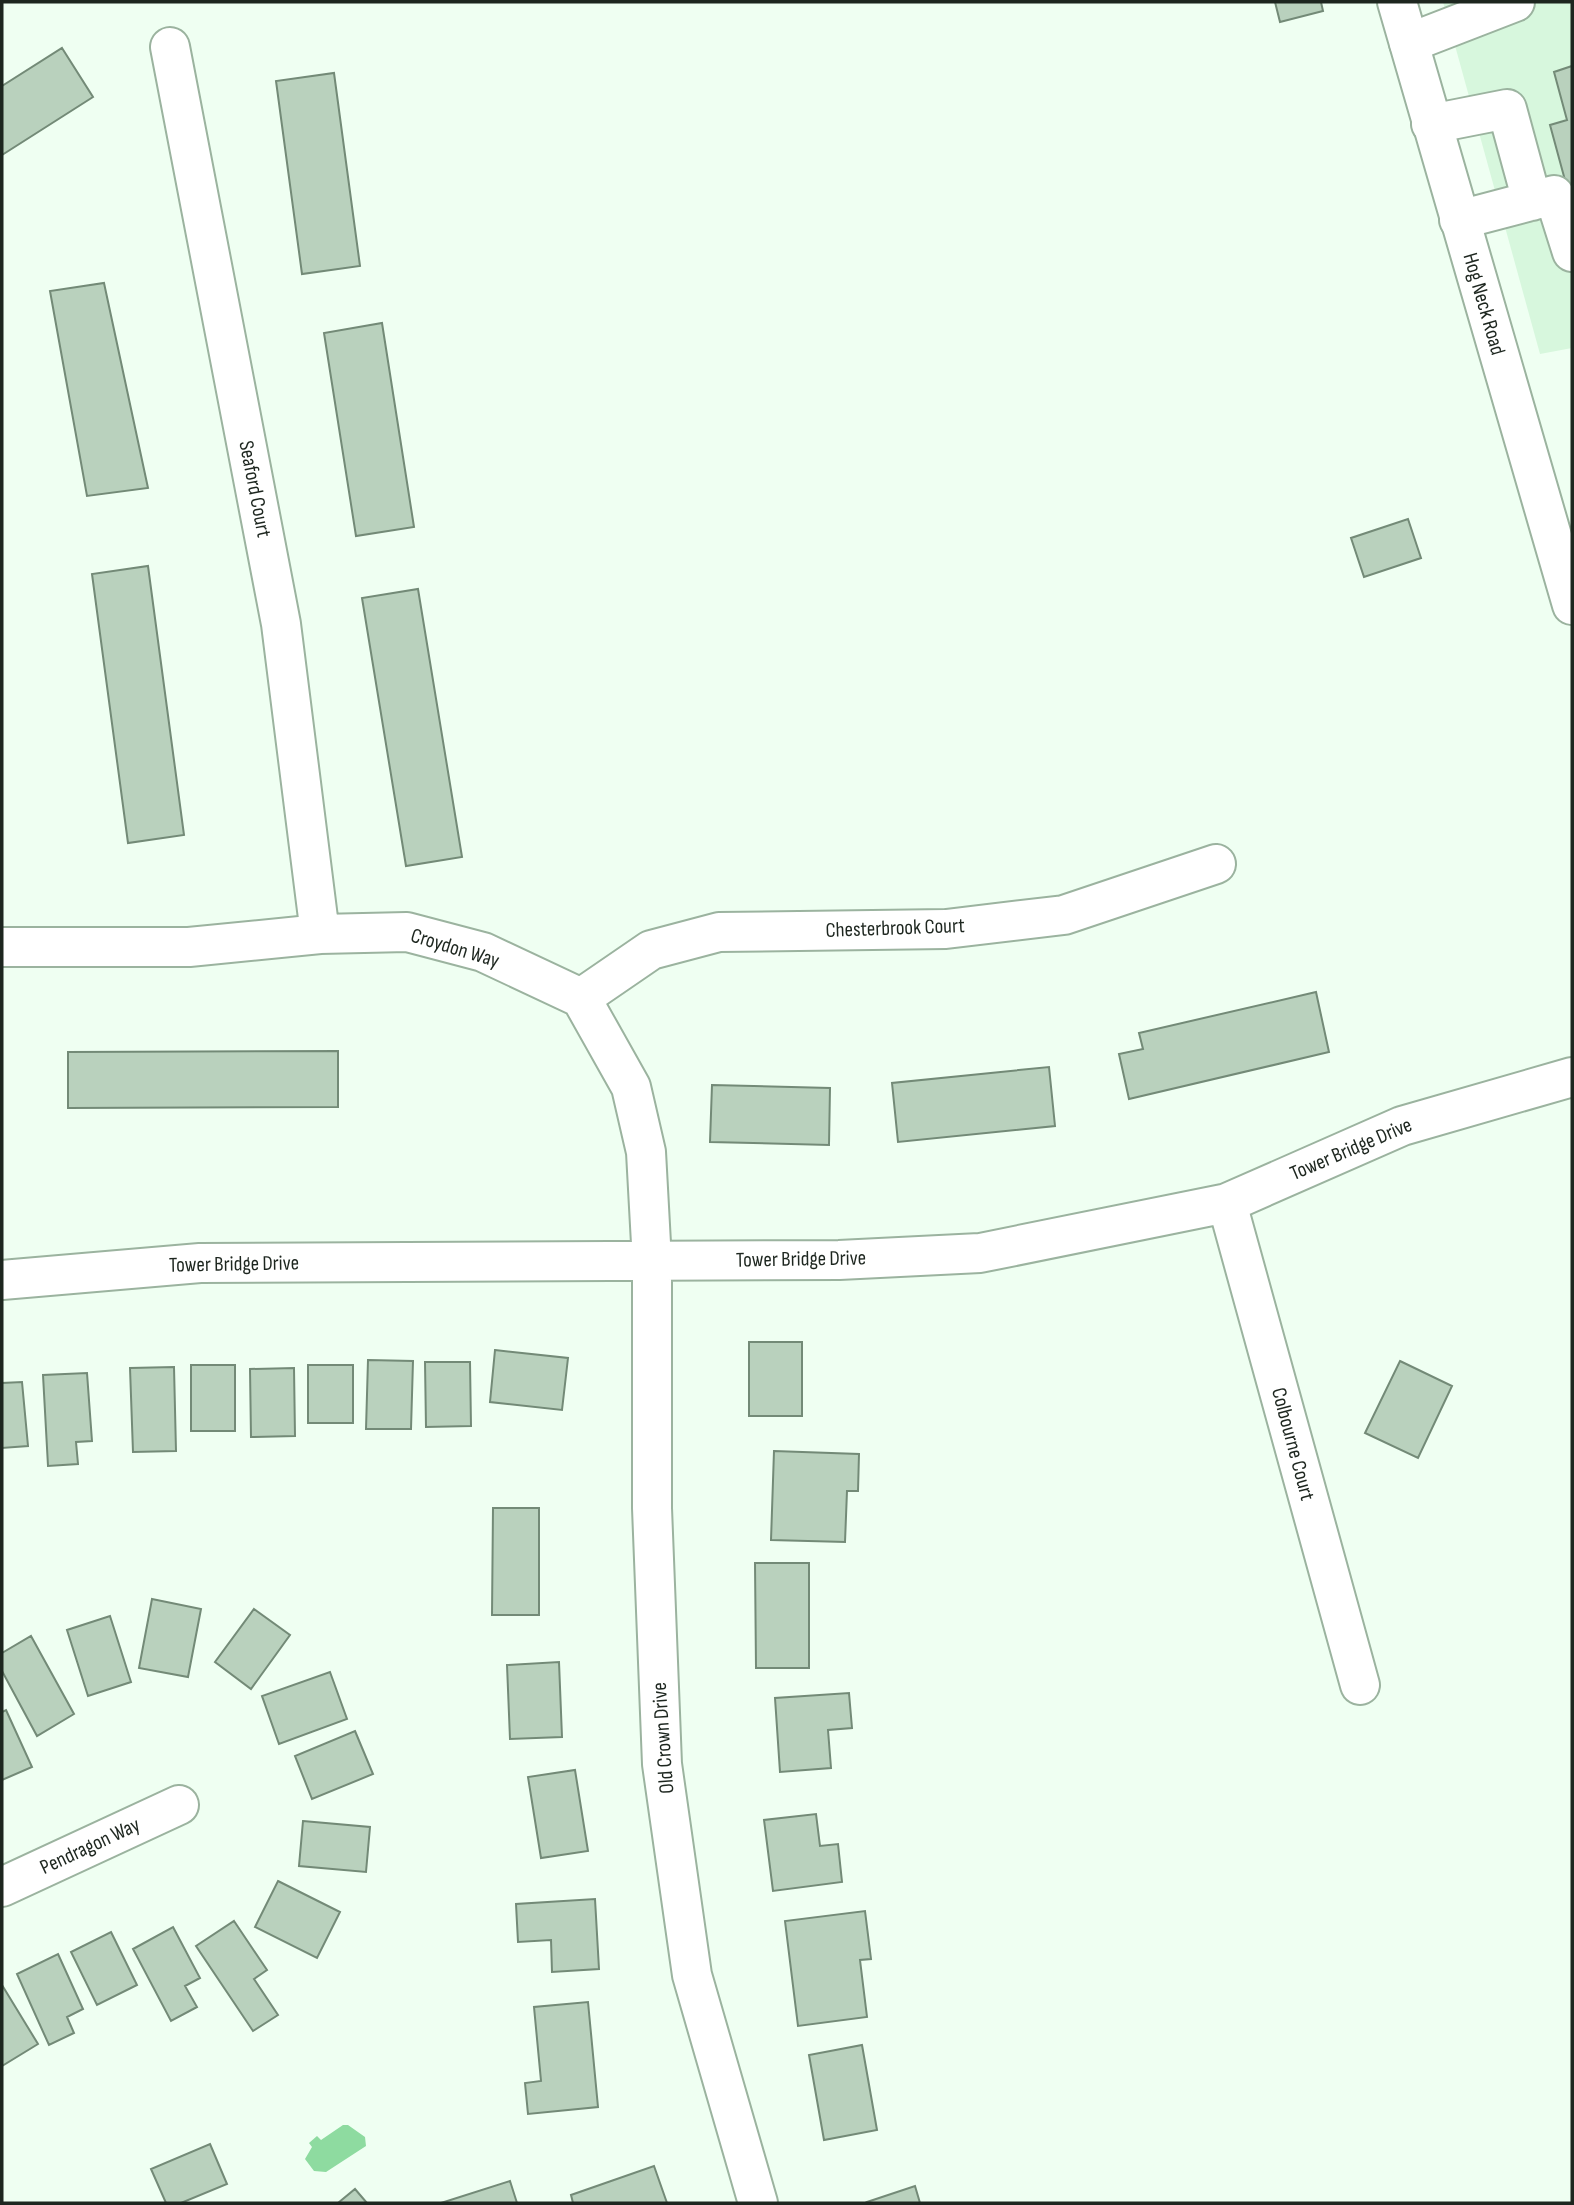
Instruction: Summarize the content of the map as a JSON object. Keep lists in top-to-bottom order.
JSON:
{
  "streets": {
    "street": [
      "Hog Neck Road",
      "Seaford Court",
      "Chesterbrook Court",
      "Croydon Way",
      "Tower Bridge Drive",
      "Colbourne Court",
      "Old Crown Drive",
      "Pendragon Way"
    ]
  },
  "crossings": [
    ["Seaford Court", "Croydon Way"],
    ["Chesterbrook Court", "Croydon Way"],
    ["Tower Bridge Drive", "Colbourne Court"],
    ["Tower Bridge Drive", "Old Crown Drive"]
  ]
}
